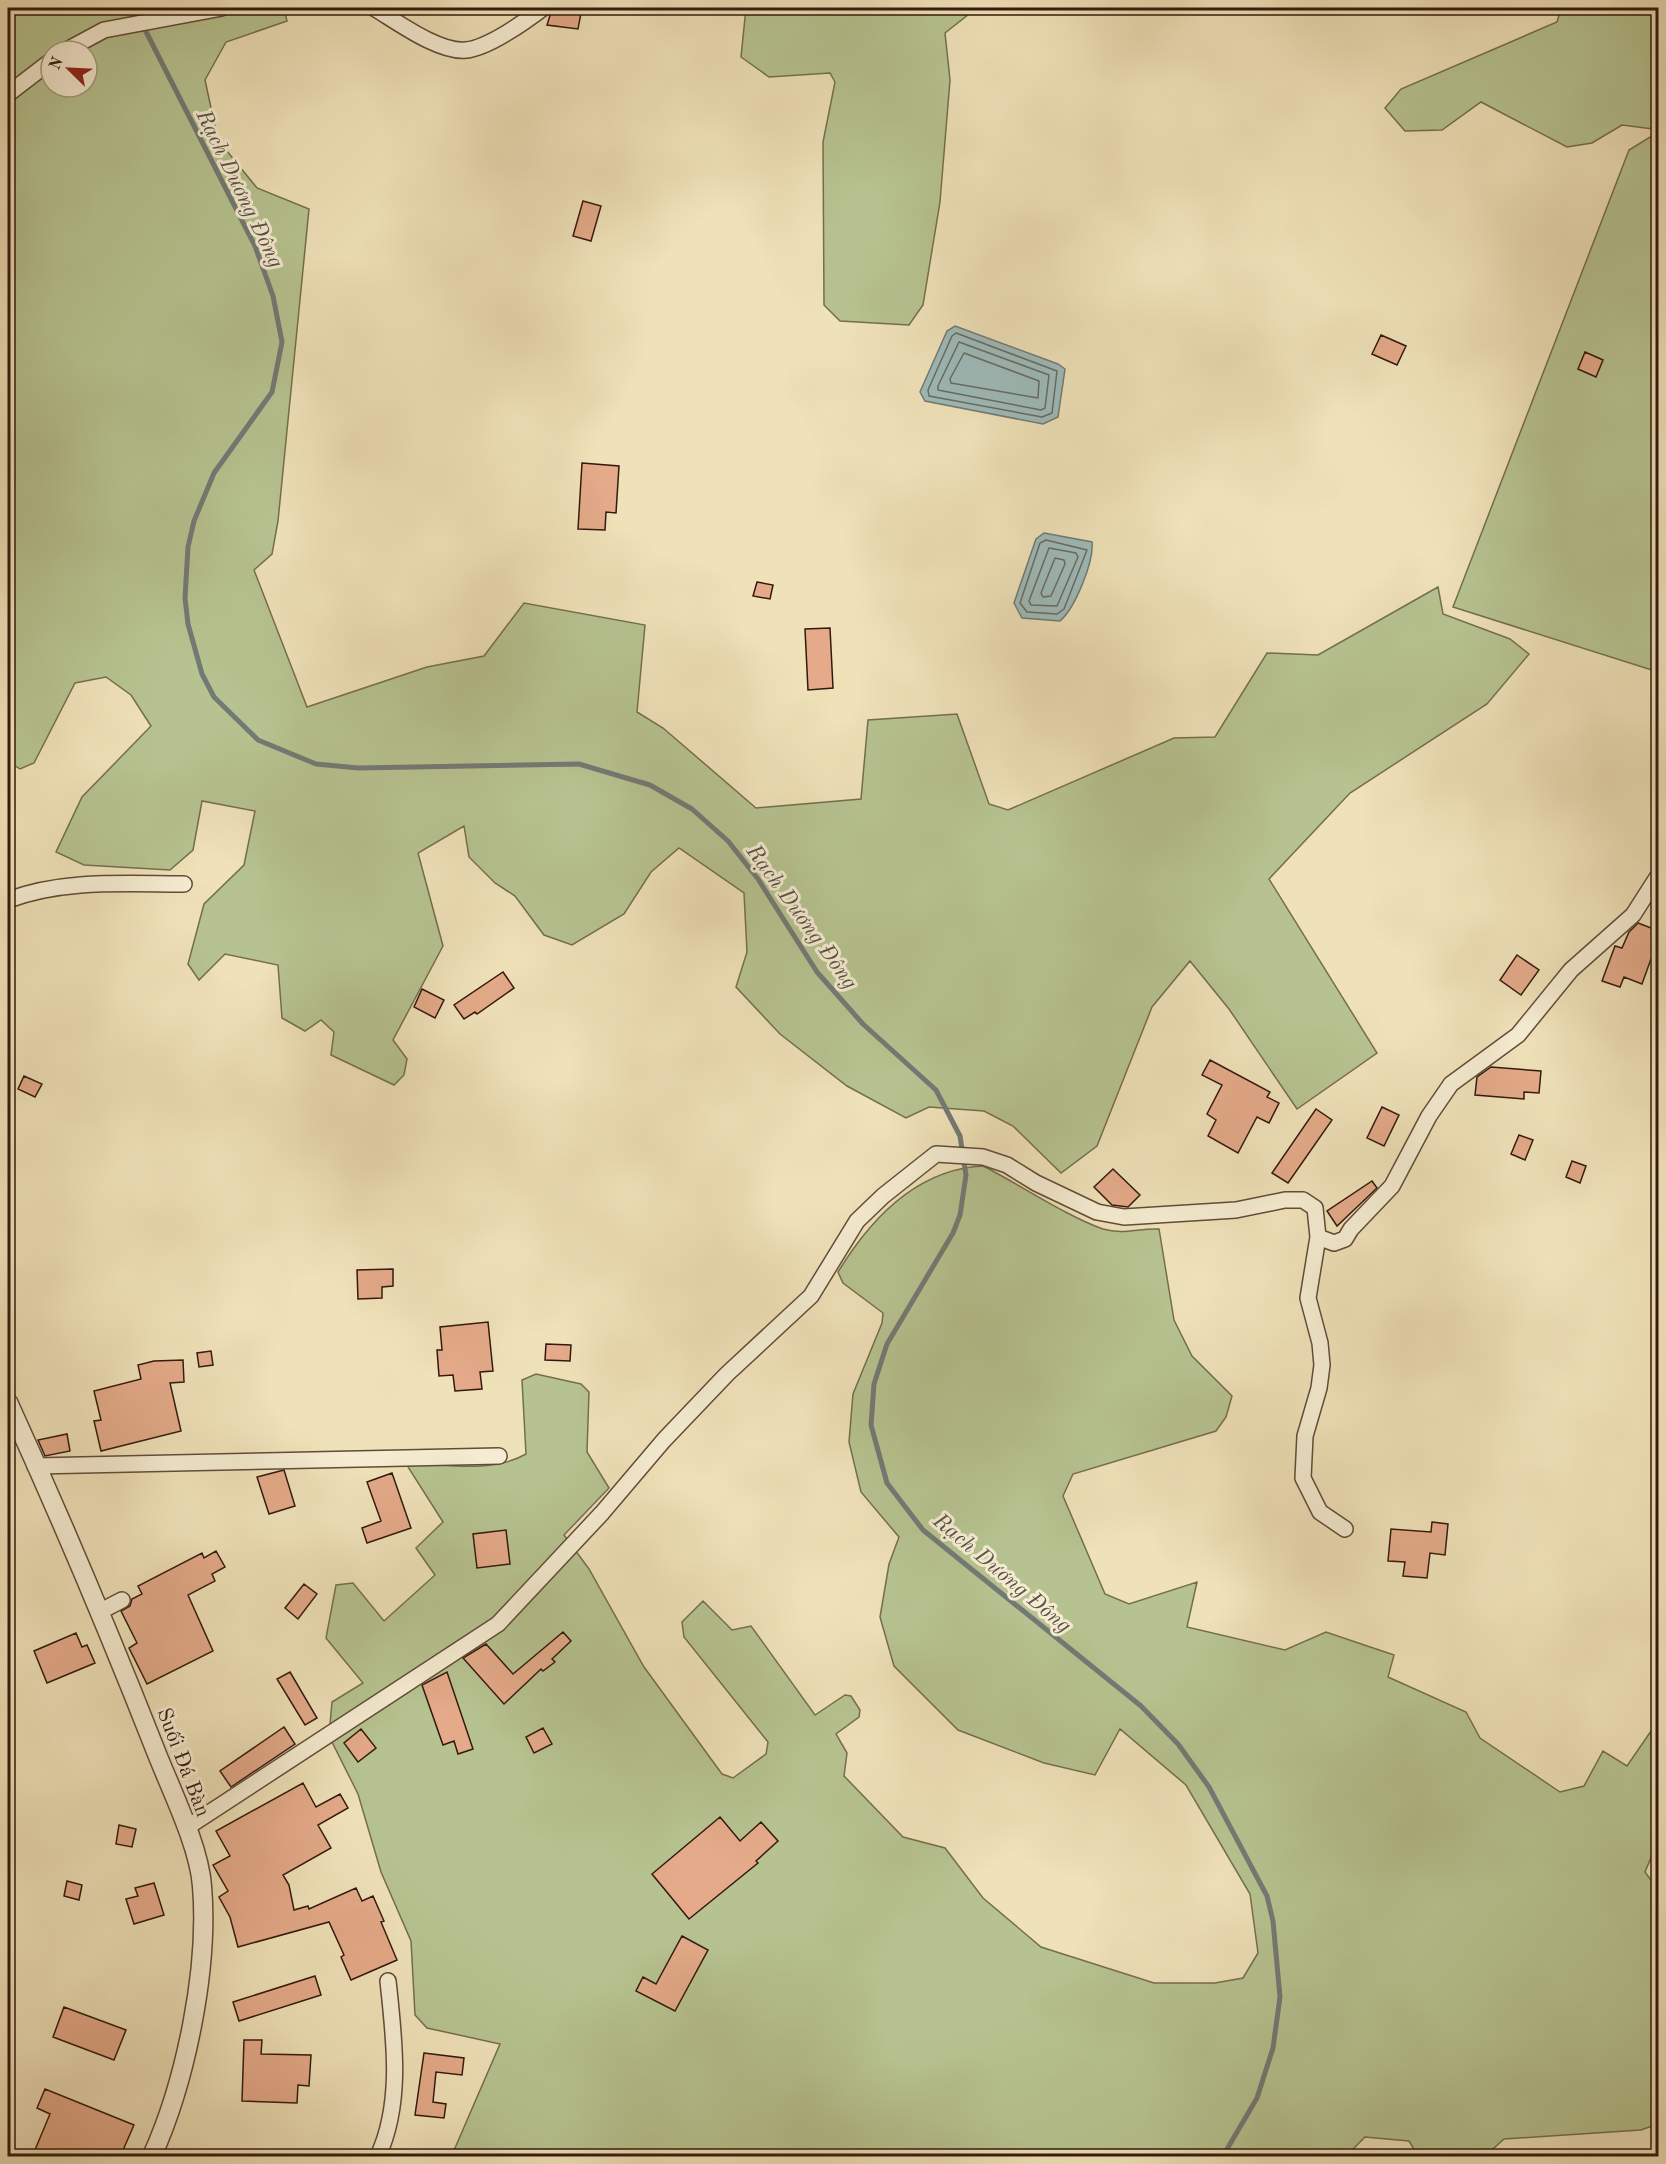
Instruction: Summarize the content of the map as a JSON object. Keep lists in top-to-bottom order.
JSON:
{
  "streets": {
    "street": ["Suối Đá Bàn"]
  },
  "water": ["Rạch Dương Đông"],
  "north": "top left"
}
